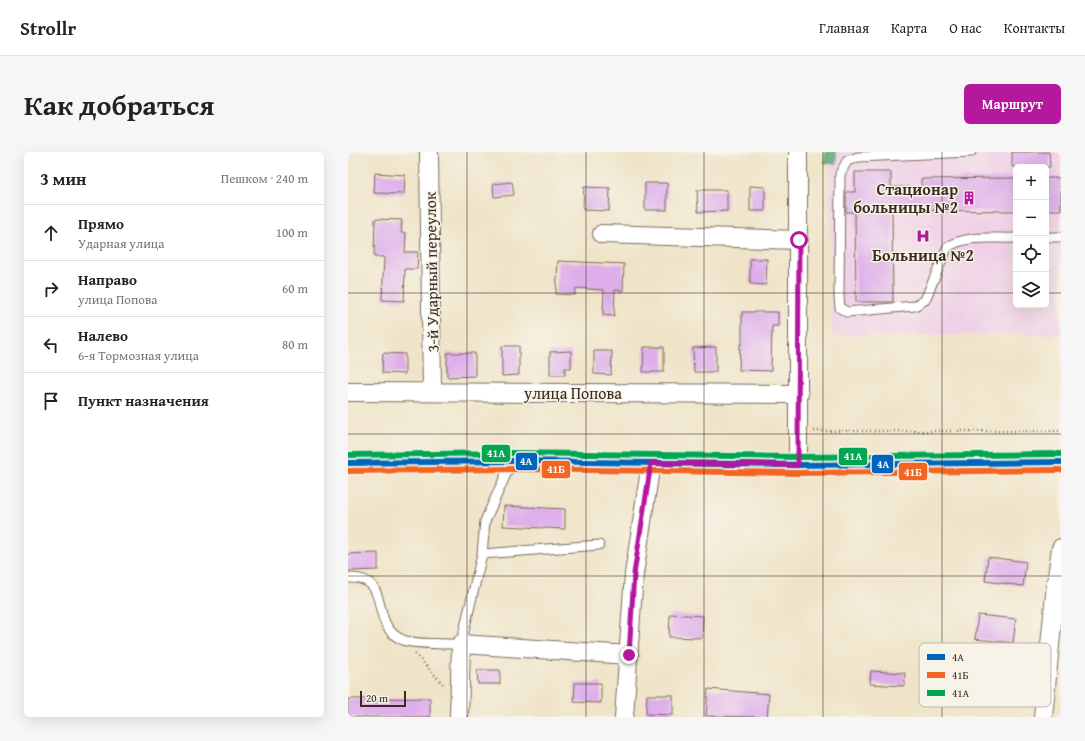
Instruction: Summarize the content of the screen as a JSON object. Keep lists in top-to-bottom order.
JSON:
{
  "streets": {
    "street": ["3-й Ударный переулок", "улица Попова"]
  },
  "crossings": [
    ["3-й Ударный переулок", "улица Попова"]
  ],
  "places": {
    "building": ["Стационар больницы №2"],
    "hospital": ["Больница №2"]
  },
  "lines": ["transit line 41А", "transit line 4А", "transit line 41Б"],
  "legend": ["4А", "41Б", "41А"],
  "scale_bar": "20 m",
  "page": {
    "header": "Strollr",
    "nav": [
      "Главная",
      "Карта",
      "О нас",
      "Контакты"
    ],
    "title": "Как добраться",
    "buttons": "Маршрут",
    "heading": ["3 мин", "Пешком · 240 m"],
    "map_buttons": ["+", "−"],
    "list": [
      ["Прямо", "Ударная улица", "100 m"],
      ["Направо", "улица Попова", "60 m"],
      ["Налево", "6-я Тормозная улица", "80 m"],
      "Пункт назначения"
    ],
    "scale": "20 m"
  }
}
